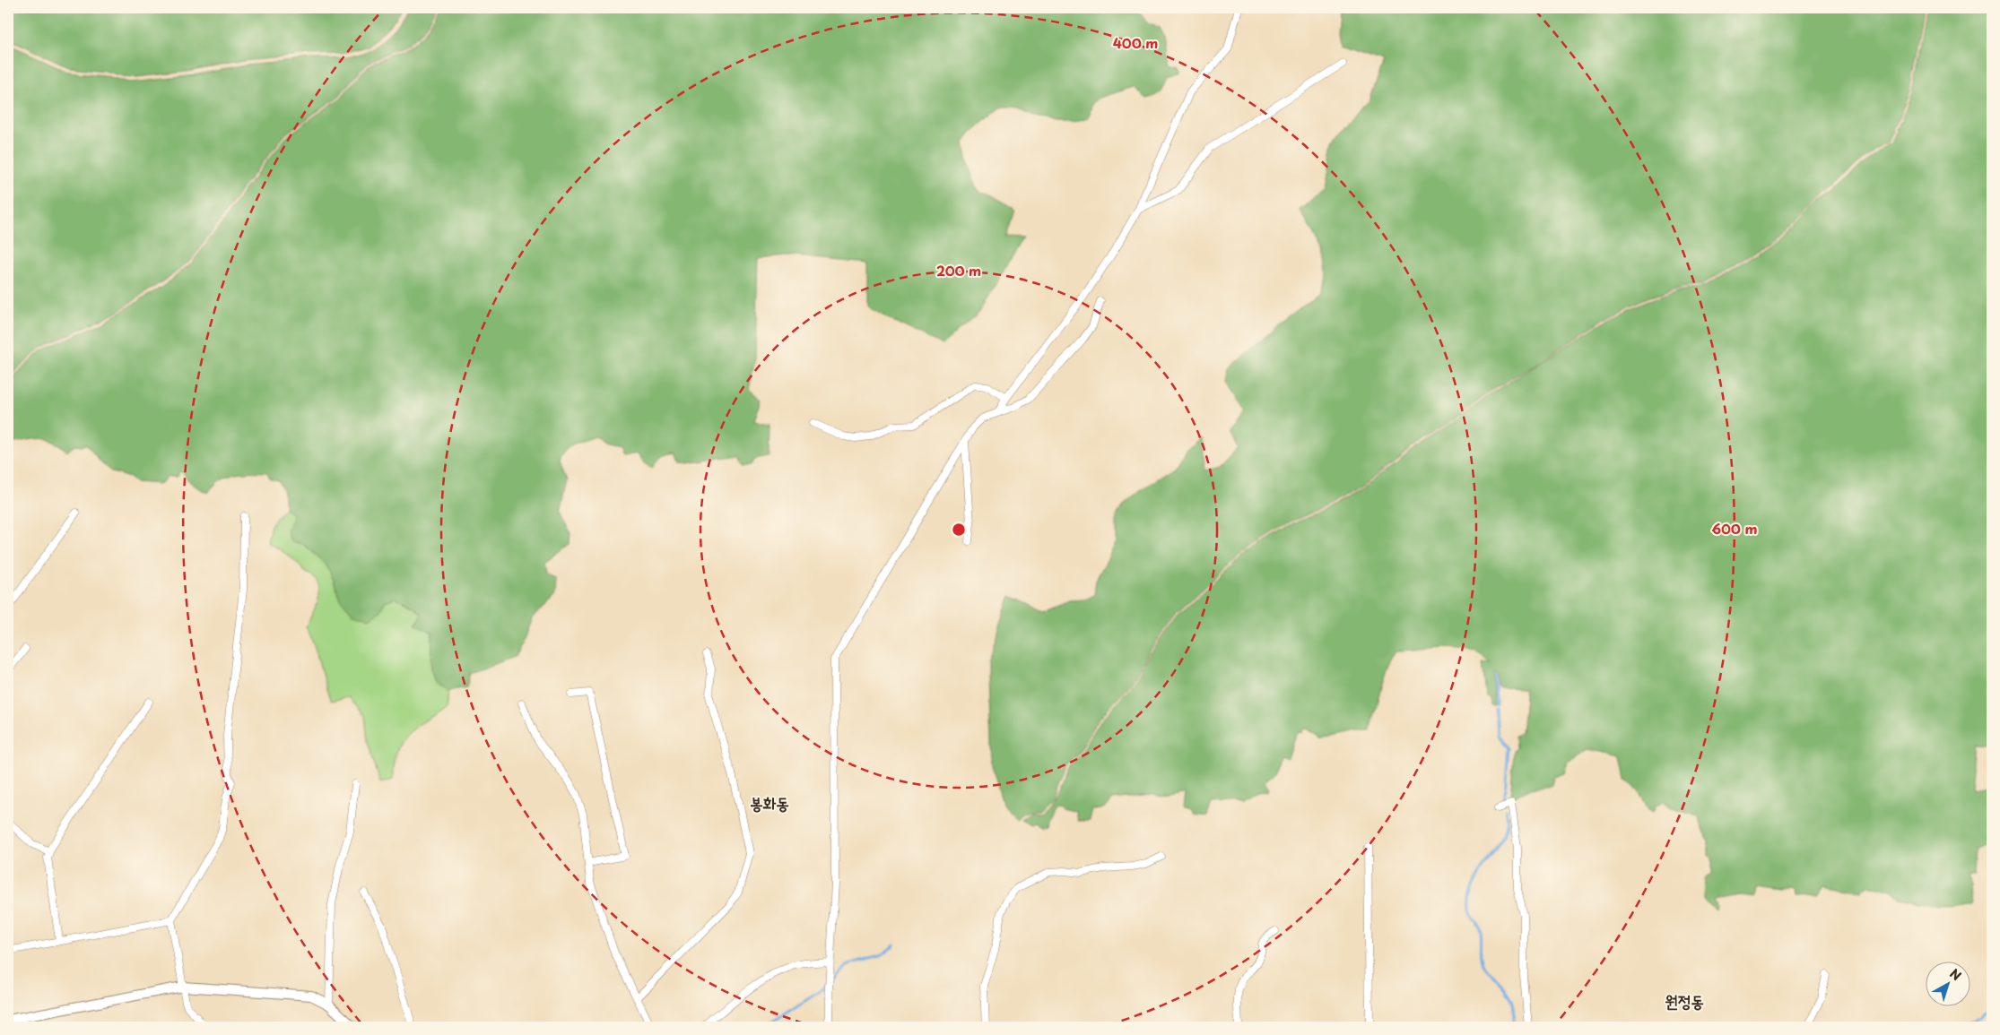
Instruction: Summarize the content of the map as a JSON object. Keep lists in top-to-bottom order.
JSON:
{
  "districts": ["봉화동", "원정동"],
  "north": "top right",
  "rings": ["400 m", "200 m", "600 m"]
}
